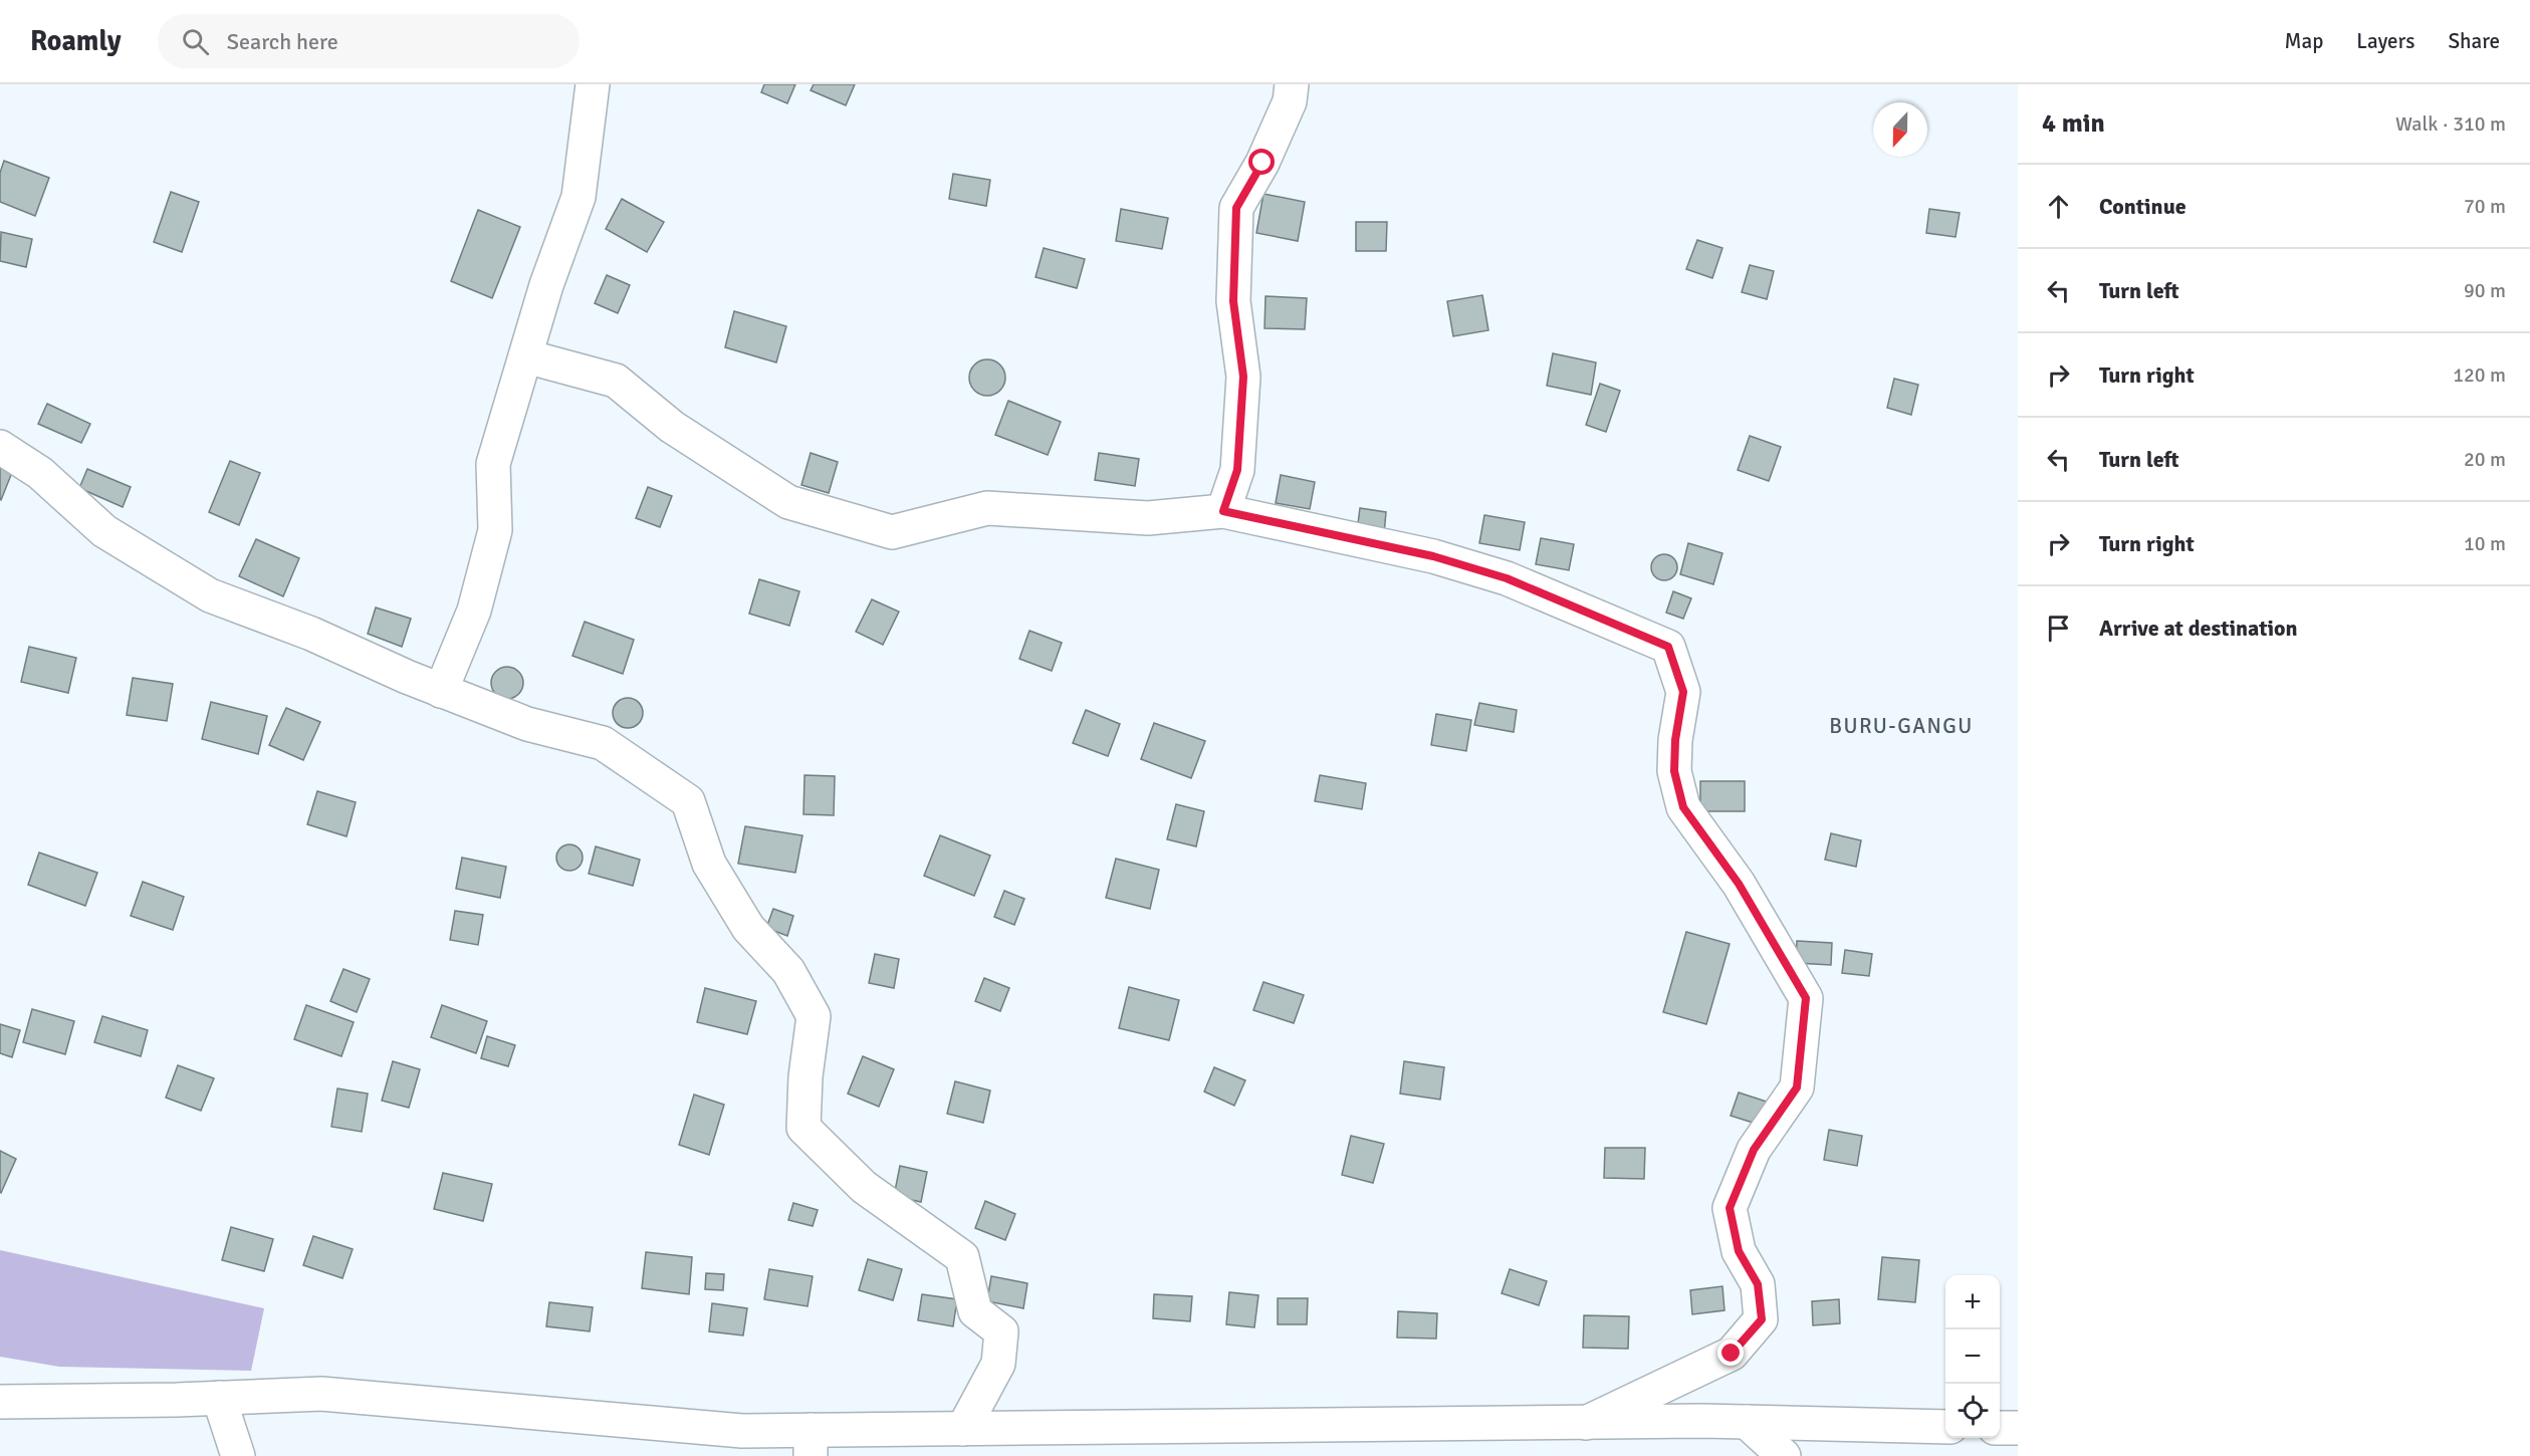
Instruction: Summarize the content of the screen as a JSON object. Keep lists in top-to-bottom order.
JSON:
{
  "districts": ["BURU-GANGU"],
  "north": "bottom",
  "page": {
    "header": "Roamly",
    "search": "Search here",
    "nav": ["Map", "Layers", "Share"],
    "heading": ["4 min", "Walk · 310 m"],
    "list": [
      ["Continue", "70 m"],
      ["Turn left", "90 m"],
      ["Turn right", "120 m"],
      ["Turn left", "20 m"],
      ["Turn right", "10 m"],
      "Arrive at destination"
    ],
    "map_buttons": ["+", "−"]
  }
}
